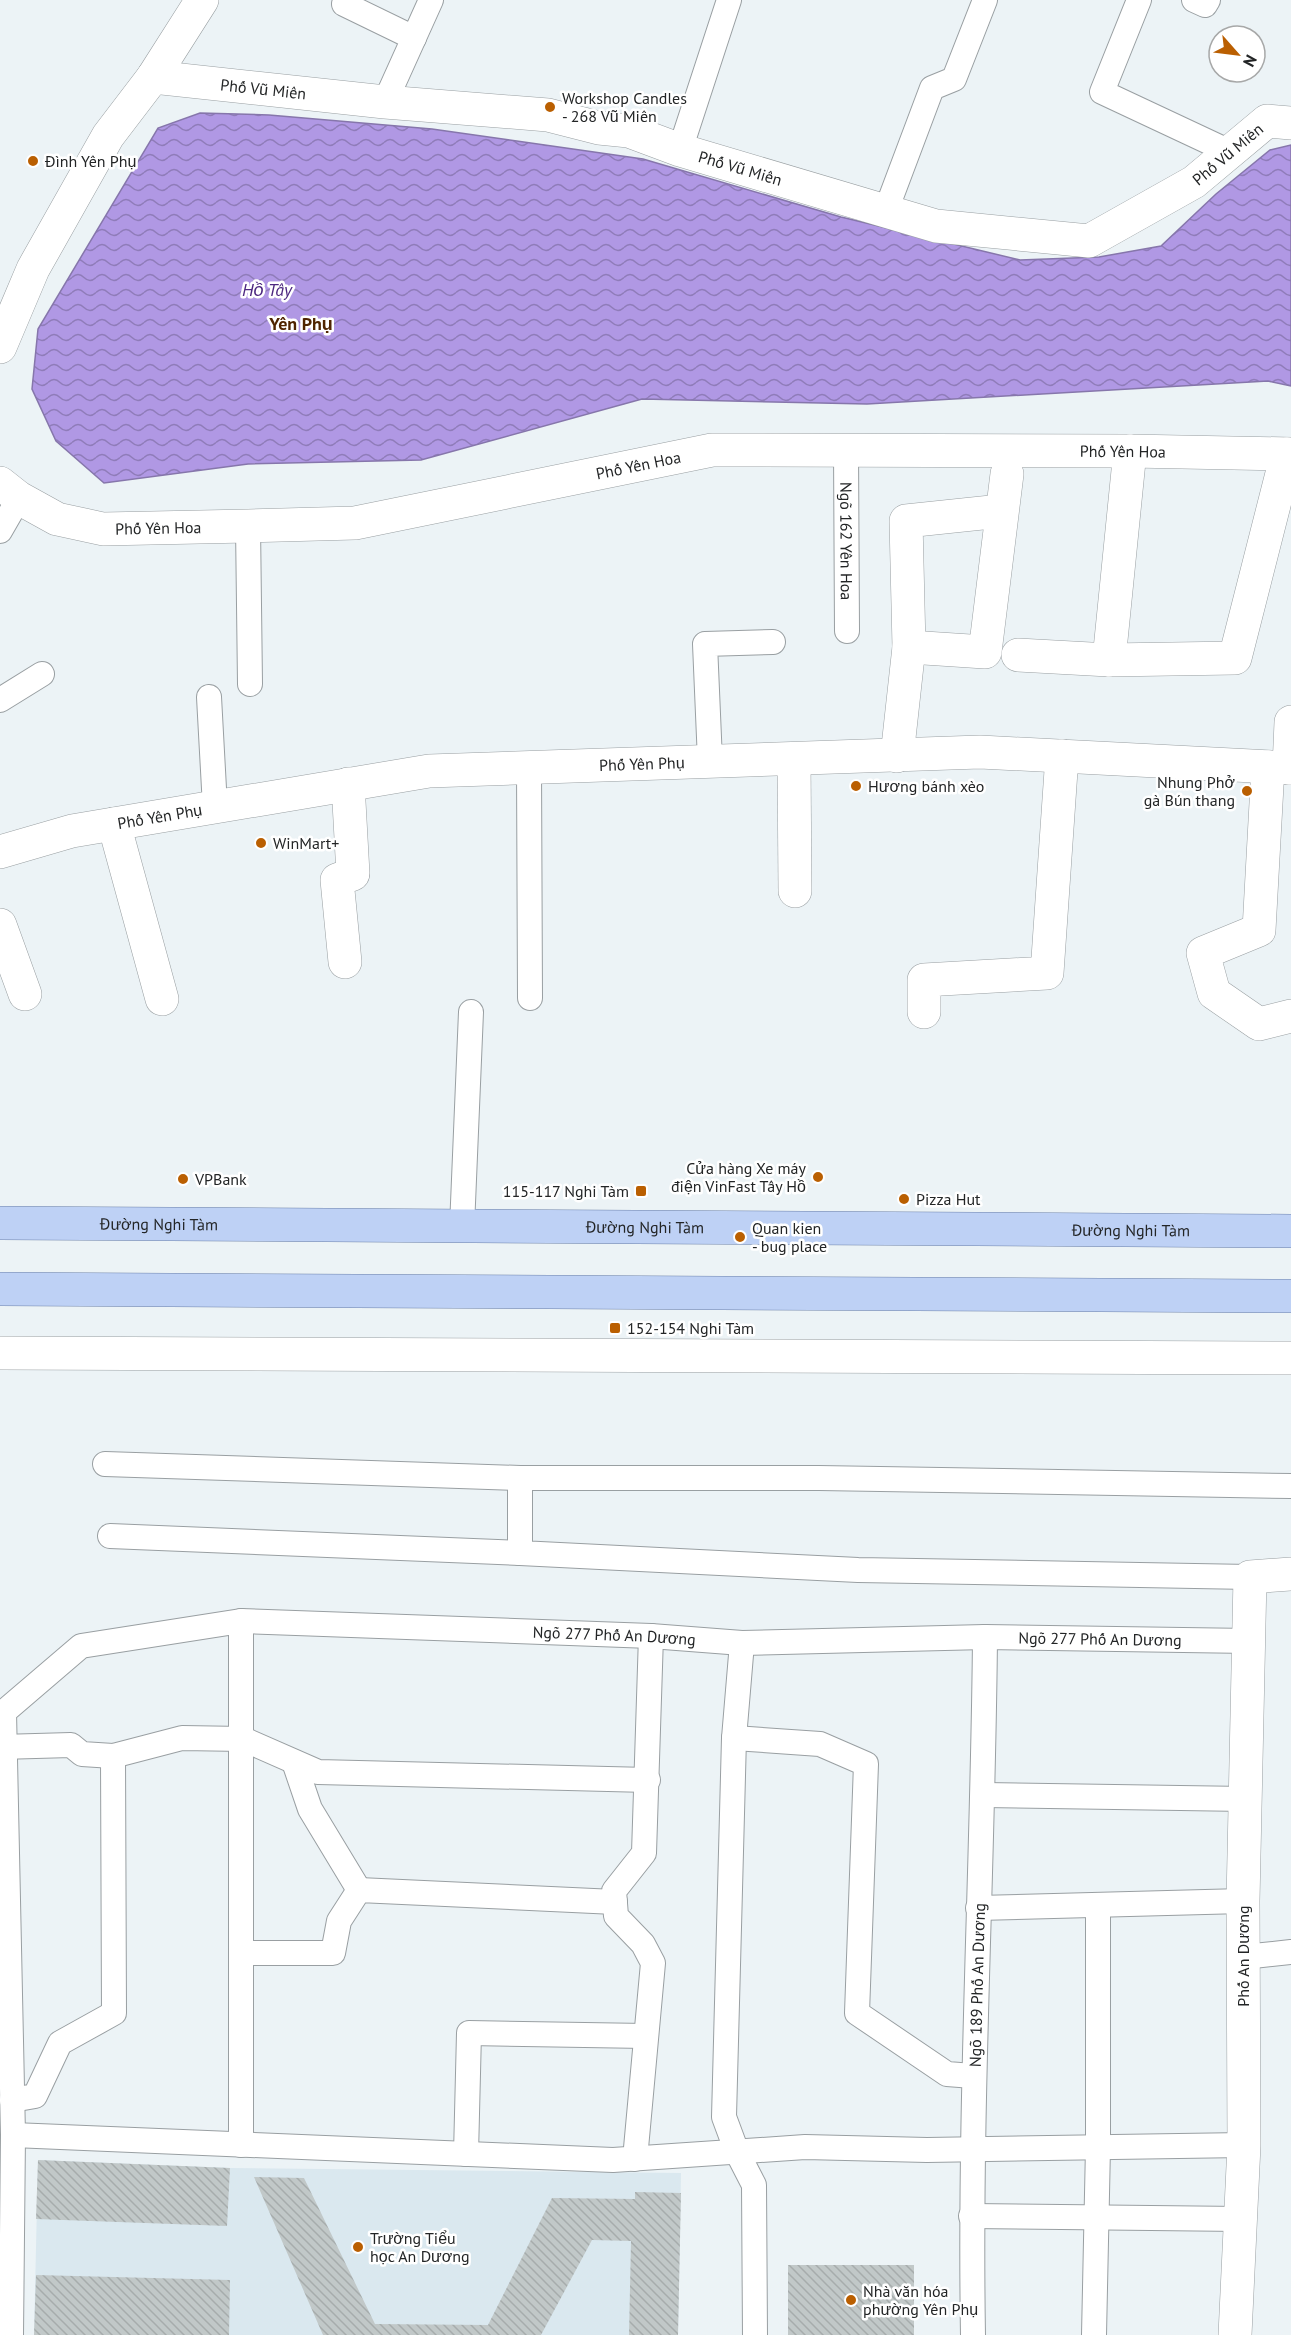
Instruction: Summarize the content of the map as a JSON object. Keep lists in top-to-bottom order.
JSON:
{
  "streets": {
    "main road": ["Đường Nghi Tàm"],
    "street": [
      "Phố Vũ Miên",
      "Phố Yên Hoa",
      "Phố Yên Phụ",
      "Phố An Dương"
    ],
    "lane": ["Ngõ 162 Yên Hoa", "Ngõ 277 Phố An Dương", "Ngõ 189 Phố An Dương"]
  },
  "crossings": [
    ["Phố Yên Hoa", "Ngõ 162 Yên Hoa"],
    ["Ngõ 277 Phố An Dương", "Phố An Dương"],
    ["Ngõ 277 Phố An Dương", "Ngõ 189 Phố An Dương"]
  ],
  "districts": ["Yên Phụ"],
  "water": ["Hồ Tây"],
  "places": {
    "other": [
      "Workshop Candles - 268 Vũ Miên",
      "Đình Yên Phụ",
      "Hương bánh xèo",
      "Nhung Phở gà Bún thang",
      "WinMart+",
      "Cửa hàng Xe máy điện VinFast Tây Hồ",
      "VPBank",
      "Pizza Hut",
      "Quan kien - bug place",
      "Trường Tiểu học An Dương",
      "Nhà văn hóa phường Yên Phụ"
    ],
    "transit": ["115-117 Nghi Tàm", "152-154 Nghi Tàm"]
  },
  "north": "bottom right"
}
